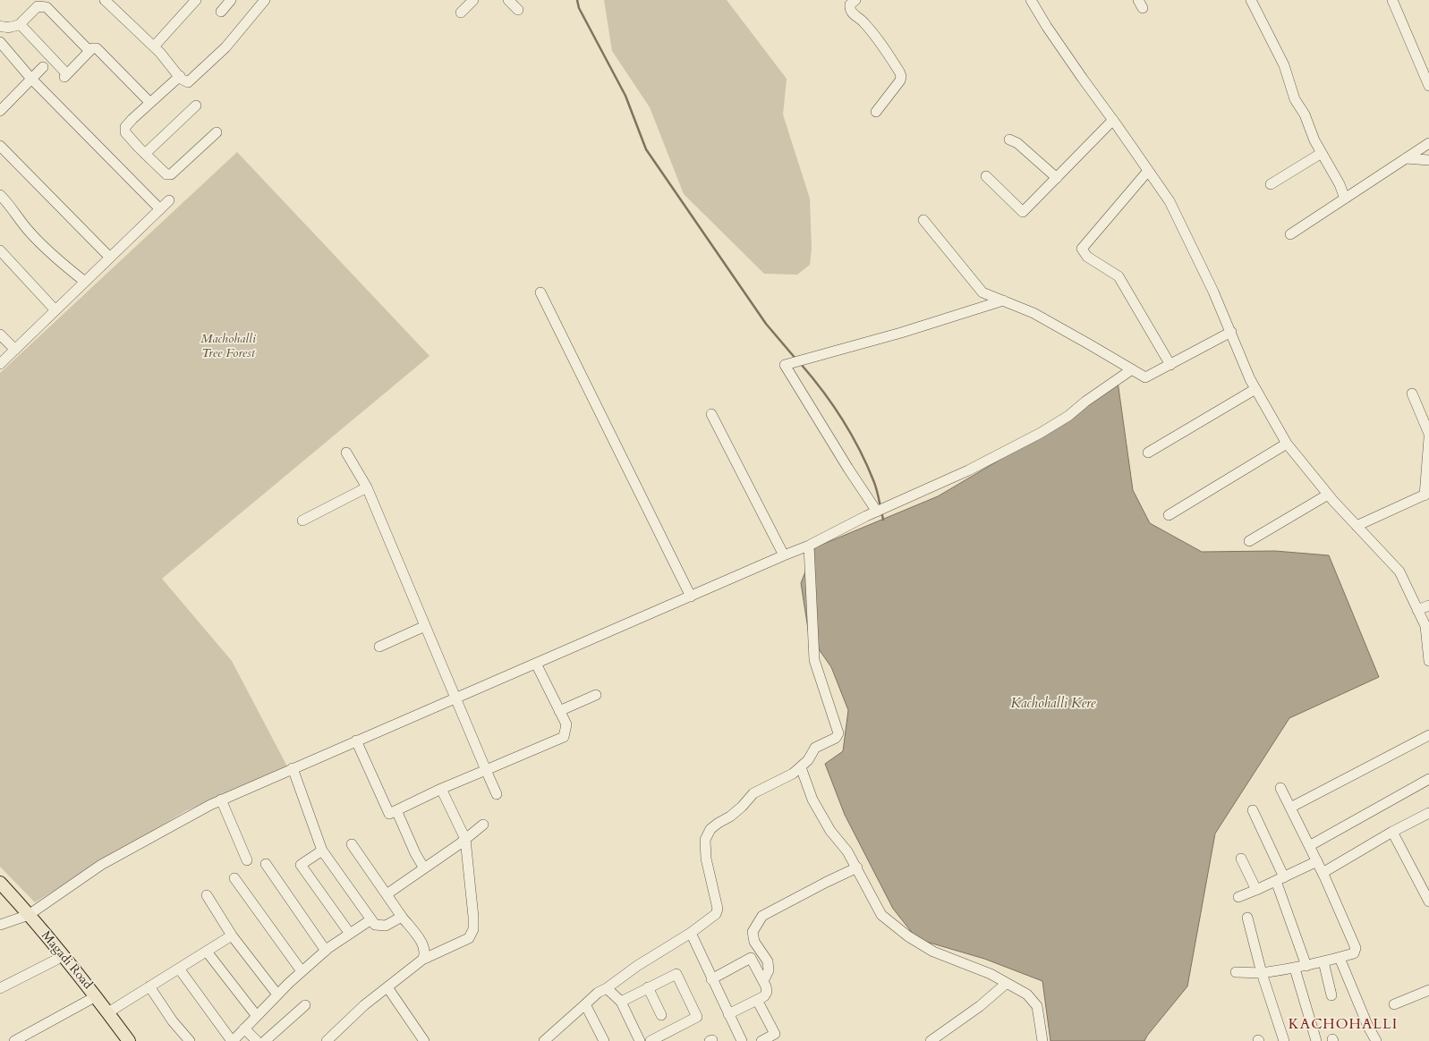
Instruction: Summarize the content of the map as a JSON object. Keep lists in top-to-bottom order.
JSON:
{
  "streets": {
    "main road": ["Magadi Road"]
  },
  "districts": ["KACHOHALLI"],
  "water": ["Kachohalli Kere"],
  "parks": ["Machohalli Tree Forest"]
}
